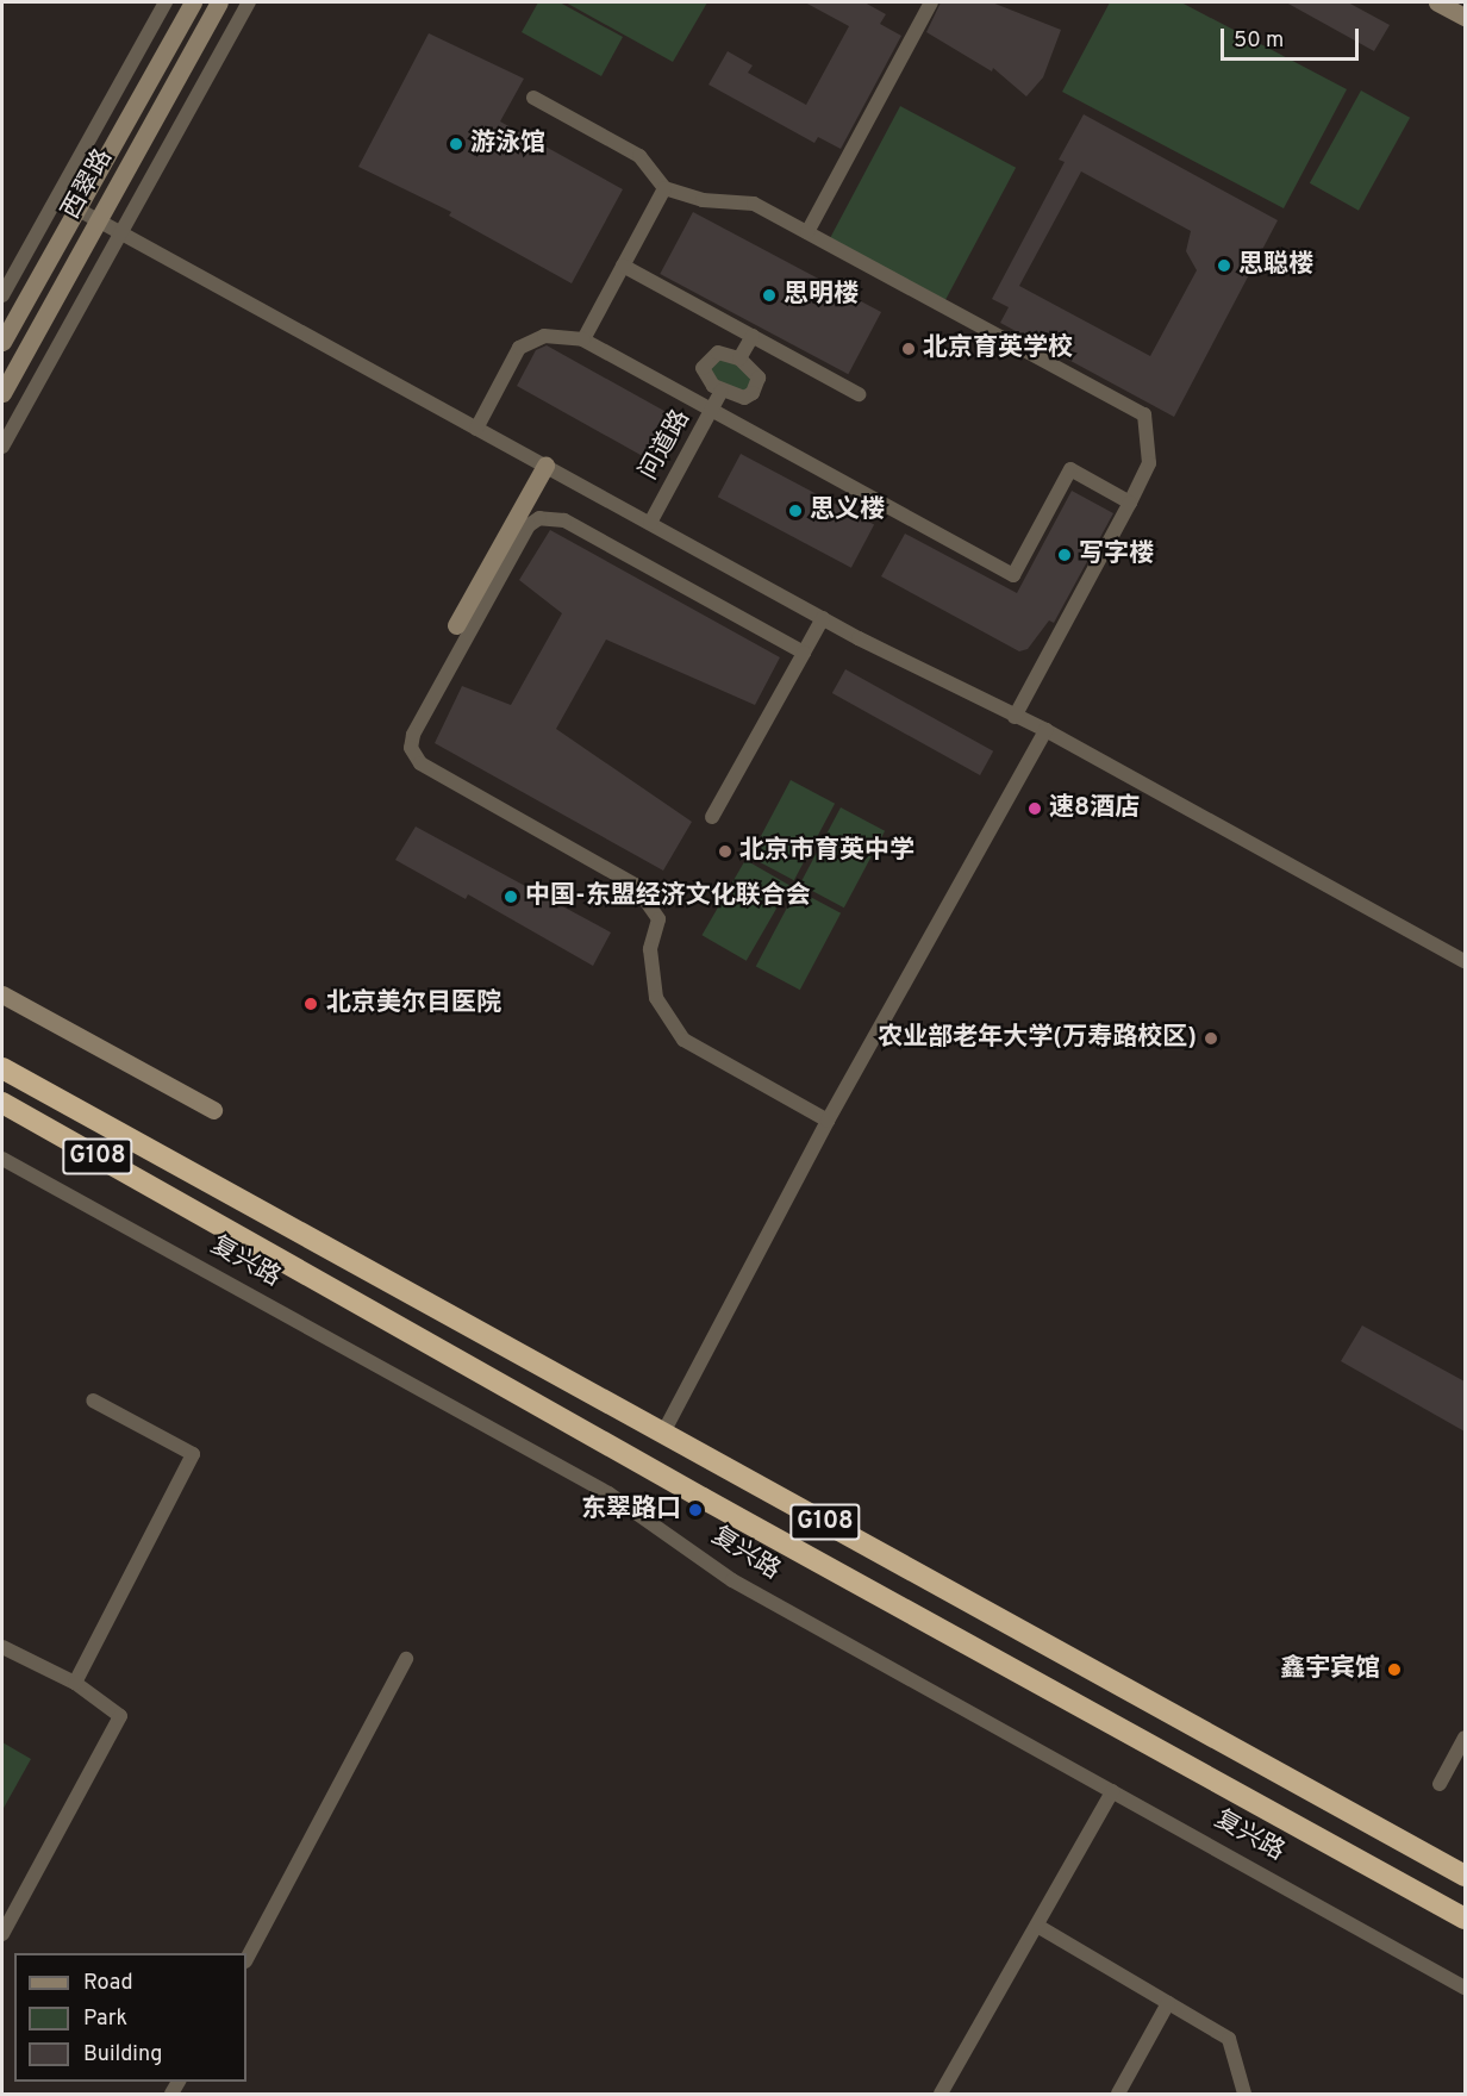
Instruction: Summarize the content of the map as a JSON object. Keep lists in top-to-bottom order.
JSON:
{
  "streets": {
    "highway": ["G108", "复兴路"],
    "main road": ["西翠路"],
    "street": ["问道路"]
  },
  "places": [
    "游泳馆",
    "思聪楼",
    "思明楼",
    "北京育英学校",
    "思义楼",
    "写字楼",
    "速8酒店",
    "北京市育英中学",
    "中国-东盟经济文化联合会",
    "北京美尔目医院",
    "农业部老年大学(万寿路校区)",
    "东翠路口",
    "鑫宇宾馆"
  ],
  "legend": ["Road", "Park", "Building"],
  "scale_bar": "50 m"
}
